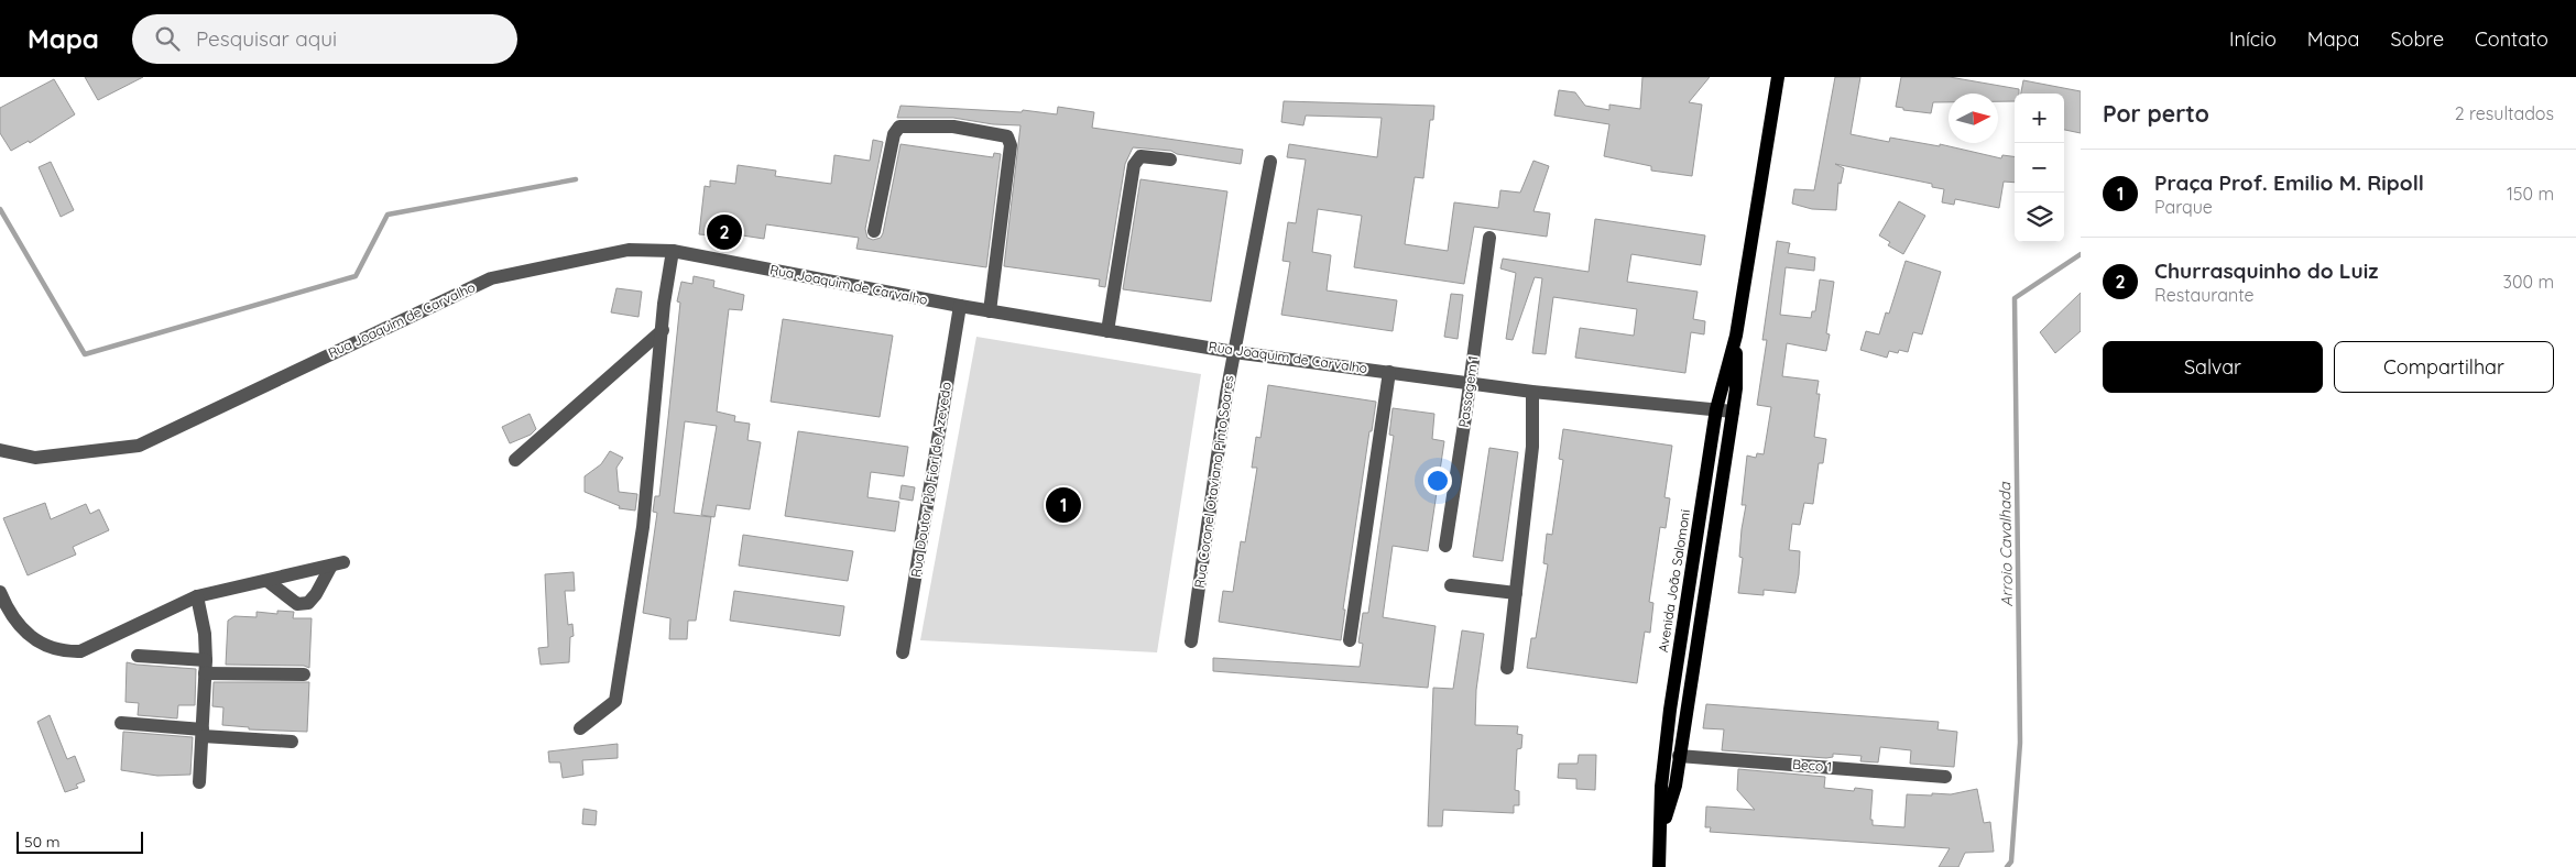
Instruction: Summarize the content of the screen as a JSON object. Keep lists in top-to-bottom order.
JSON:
{
  "streets": {
    "main road": ["Avenida João Salomoni"],
    "street": [
      "Rua Joaquim de Carvalho",
      "Passagem 1",
      "Rua Doutor Pio Fiori de Azevedo",
      "Rua Coronel Otaviano Pinto Soares",
      "Beco 1"
    ]
  },
  "crossings": [
    ["Rua Joaquim de Carvalho", "Passagem 1"],
    ["Rua Joaquim de Carvalho", "Rua Doutor Pio Fiori de Azevedo"],
    ["Rua Joaquim de Carvalho", "Rua Coronel Otaviano Pinto Soares"],
    ["Rua Joaquim de Carvalho", "Avenida João Salomoni"],
    ["Avenida João Salomoni", "Beco 1"]
  ],
  "water": ["Arroio Cavalhada"],
  "scale_bar": "50 m",
  "north": "right",
  "page": {
    "header": "Mapa",
    "search": "Pesquisar aqui",
    "nav": [
      "Início",
      "Mapa",
      "Sobre",
      "Contato"
    ],
    "heading": ["Por perto", "2 resultados"],
    "map_buttons": ["+", "−"],
    "list": [
      {
        "mark": "1",
        "name": "Praça Prof. Emilio M. Ripoll",
        "note": "Parque",
        "value": "150 m"
      },
      {
        "mark": "2",
        "name": "Churrasquinho do Luiz",
        "note": "Restaurante",
        "value": "300 m"
      }
    ],
    "pins": ["2", "1"],
    "buttons": ["Salvar", "Compartilhar"],
    "scale": "50 m"
  }
}
